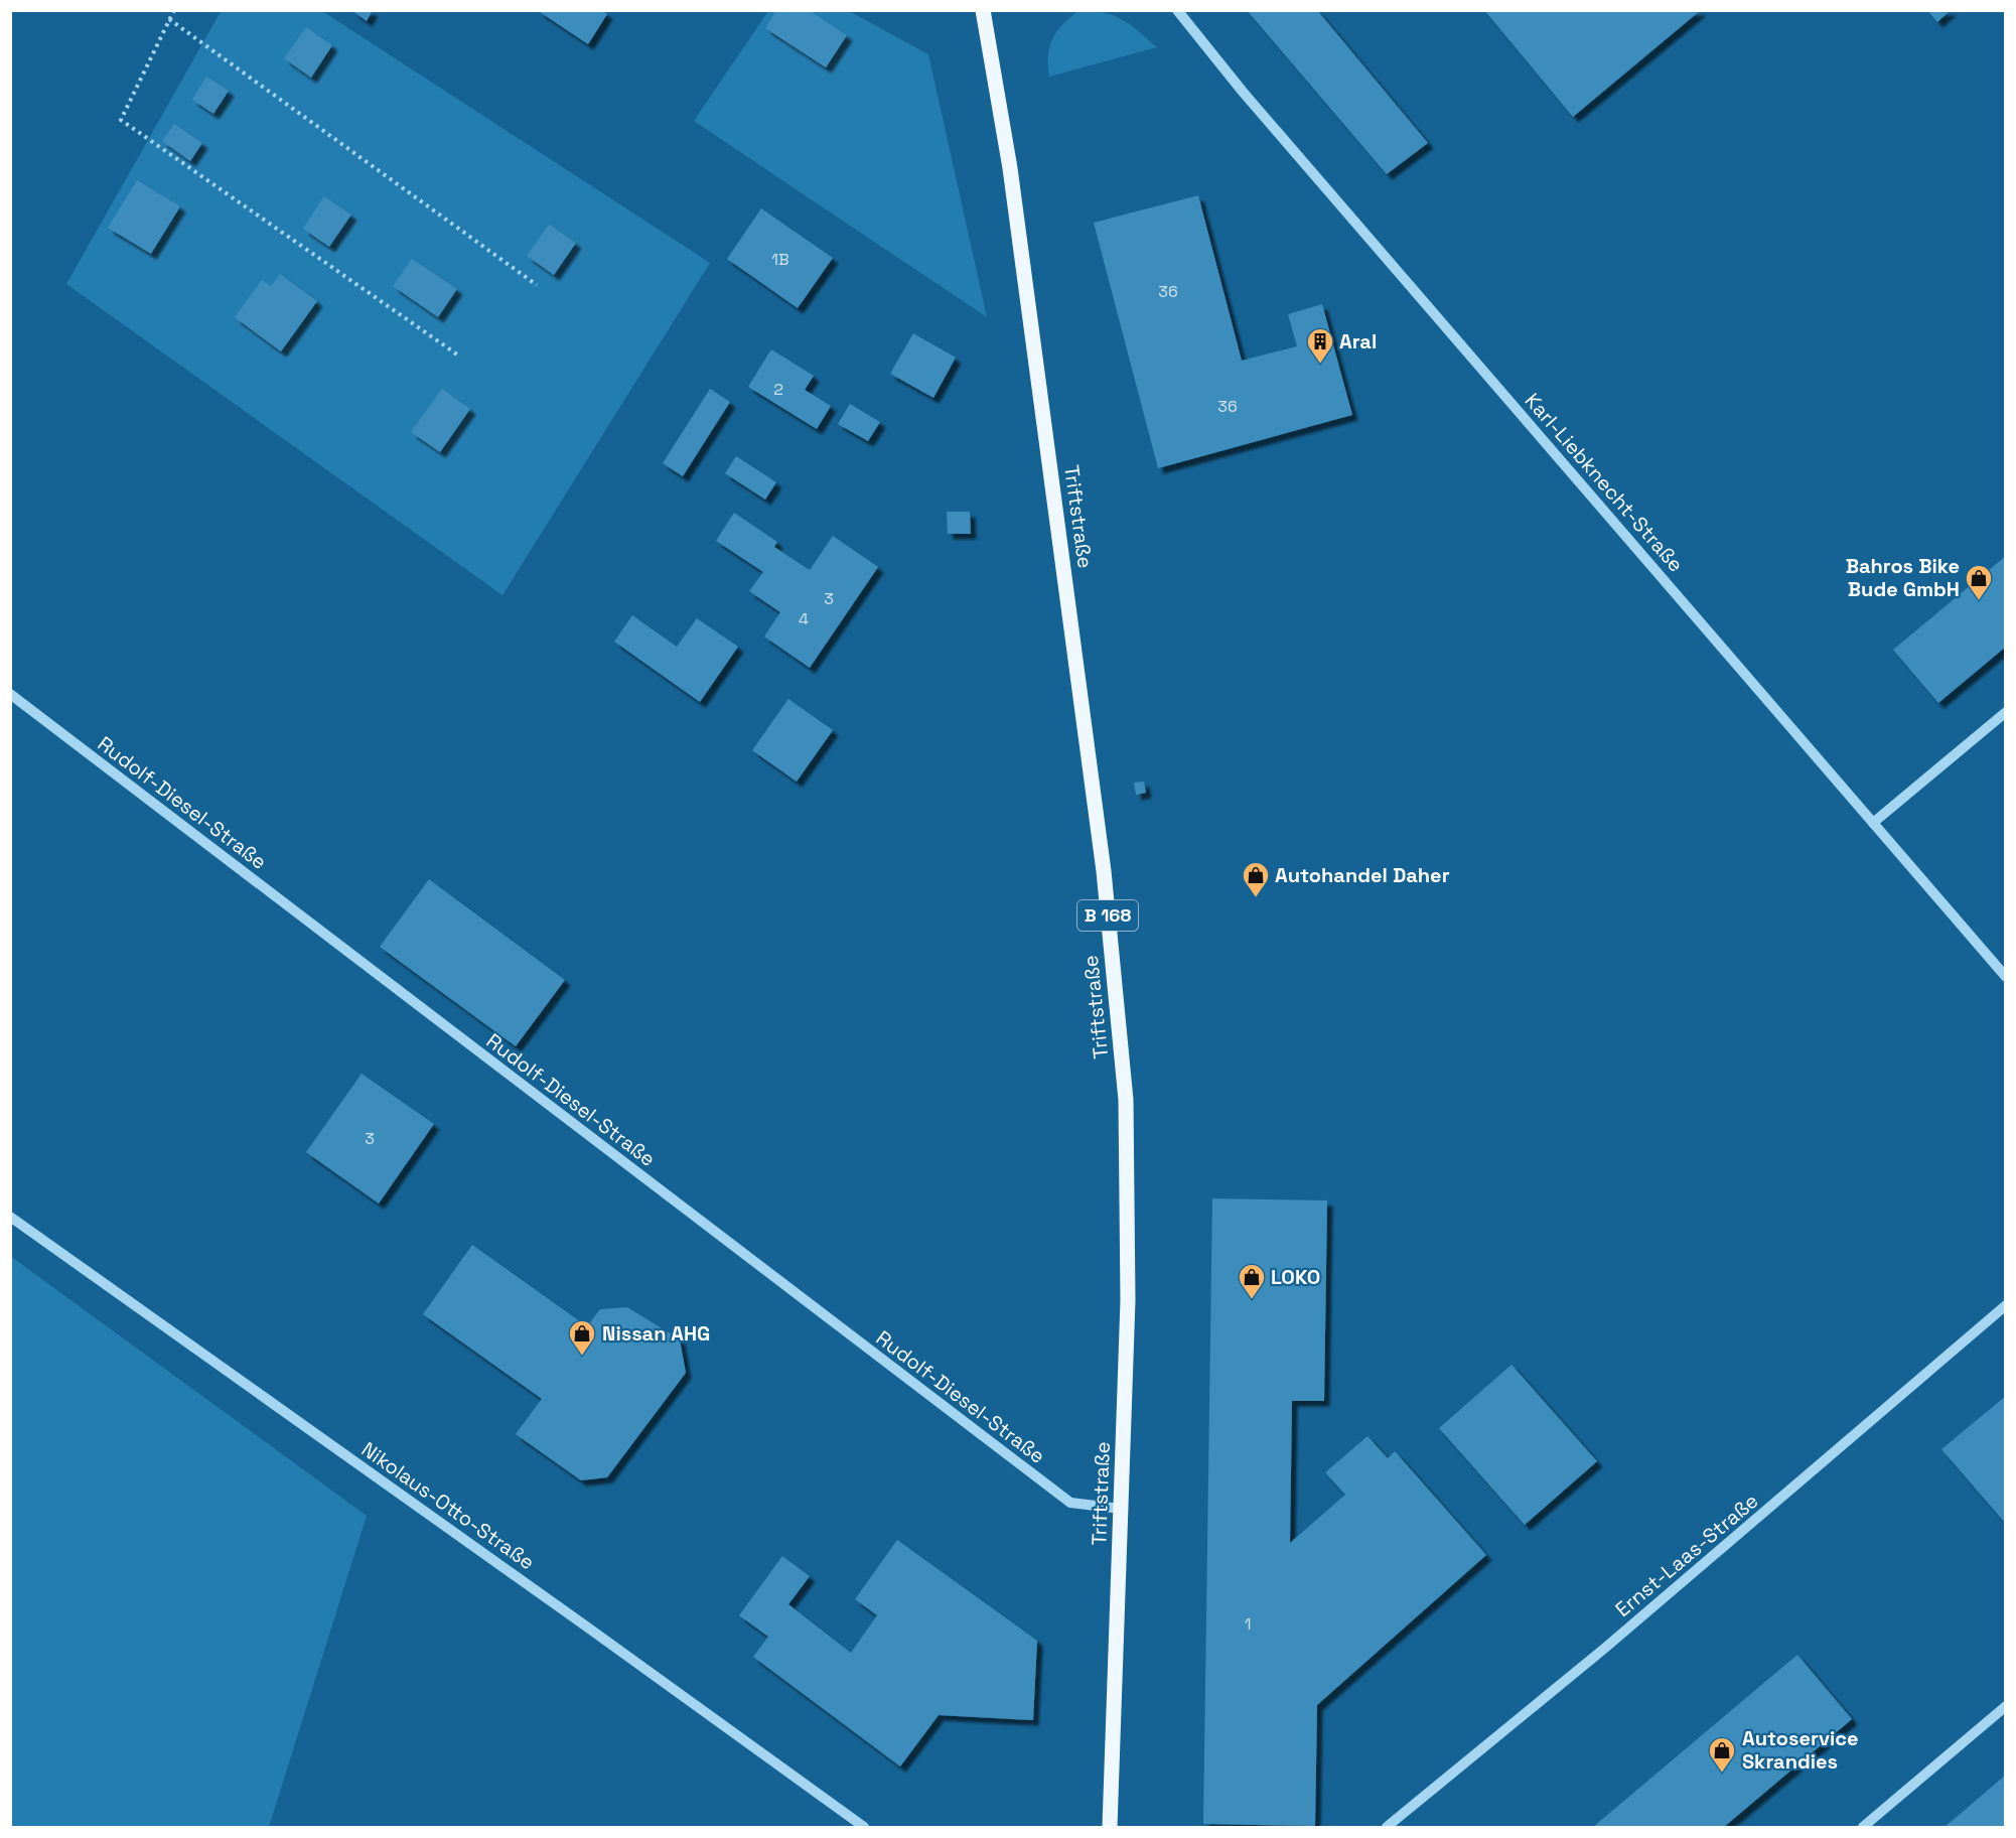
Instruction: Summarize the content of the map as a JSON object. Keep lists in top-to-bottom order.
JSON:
{
  "streets": {
    "main road": ["Triftstraße", "B 168"],
    "street": [
      "Karl-Liebknecht-Straße",
      "Rudolf-Diesel-Straße",
      "Nikolaus-Otto-Straße",
      "Ernst-Laas-Straße"
    ]
  },
  "crossings": [
    ["Triftstraße", "Rudolf-Diesel-Straße"]
  ],
  "places": {
    "building": ["Aral"],
    "shop": [
      "Bahros Bike Bude GmbH",
      "Autohandel Daher",
      "LOKO",
      "Nissan AHG",
      "Autoservice Skrandies"
    ]
  },
  "house_numbers": [
    "1B",
    "36",
    "2",
    "36",
    "3",
    "4",
    "3",
    "1"
  ]
}
